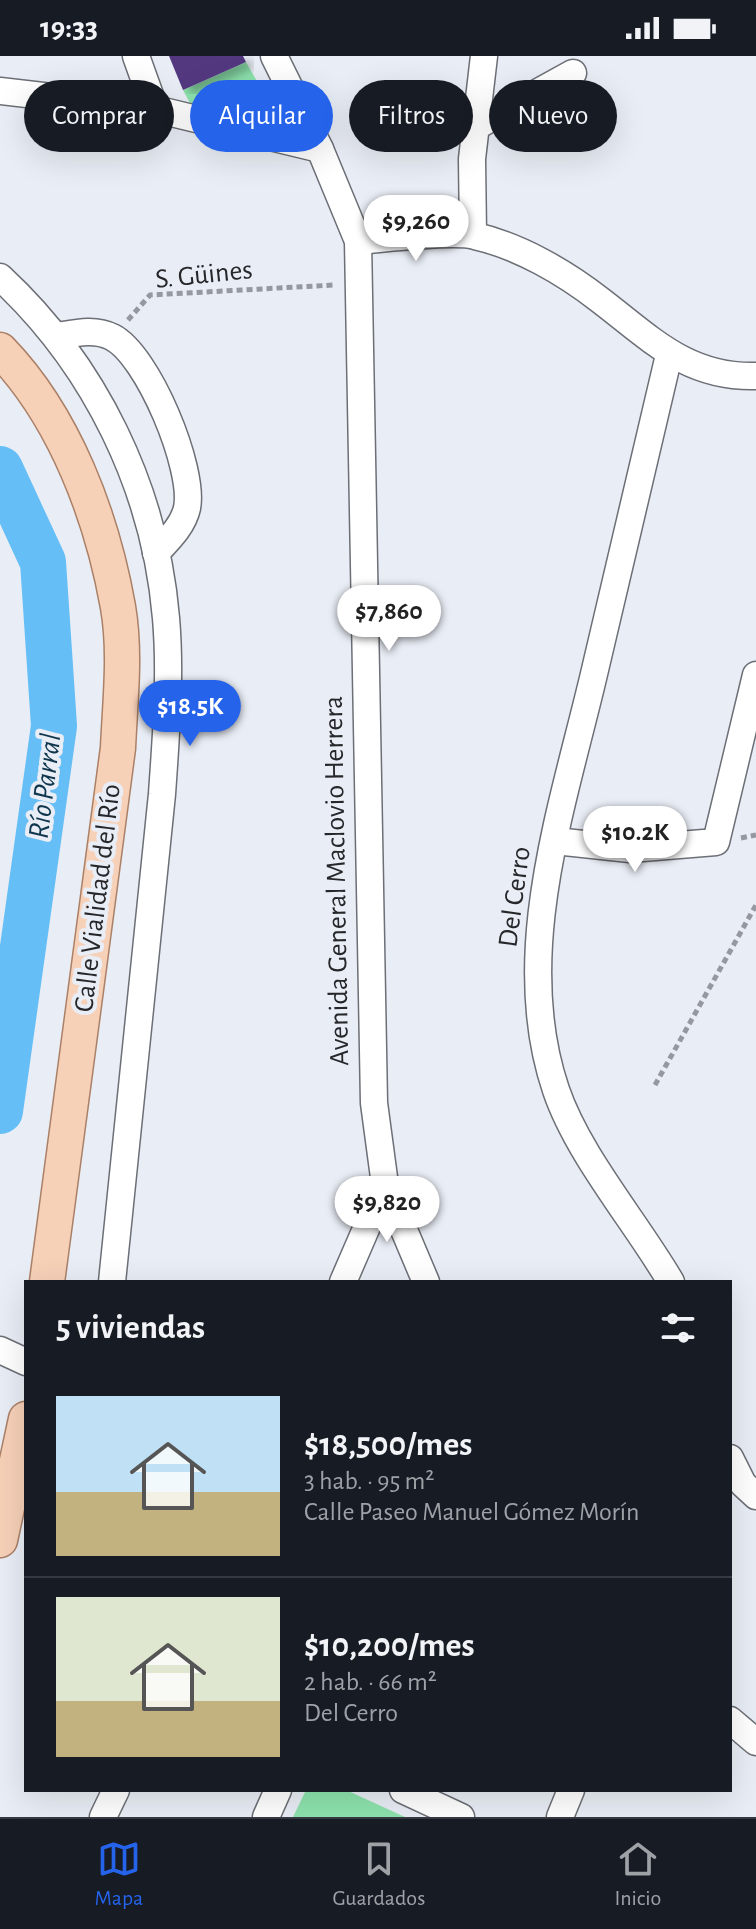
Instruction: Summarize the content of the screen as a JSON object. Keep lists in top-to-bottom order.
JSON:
{
  "streets": {
    "main road": ["Calle Vialidad del Río"],
    "street": ["Avenida General Maclovio Herrera", "Del Cerro"],
    "path": ["S. Güines"]
  },
  "crossings": [
    ["S. Güines", "Avenida General Maclovio Herrera"]
  ],
  "water": ["Río Parral"],
  "page": {
    "status": "19:33",
    "chip": [
      "Comprar",
      "Alquilar",
      "Filtros",
      "Nuevo"
    ],
    "price": [
      "$9,260",
      "$7,860",
      "$18.5K",
      "$10.2K",
      "$9,820"
    ],
    "heading": "5 viviendas",
    "list": [
      {
        "name": "$18,500/mes",
        "note": "3 hab. · 95 m² · Calle Paseo Manuel Gómez Morín"
      },
      {
        "name": "$10,200/mes",
        "note": "2 hab. · 66 m² · Del Cerro"
      }
    ],
    "tabs": ["Mapa", "Guardados", "Inicio"]
  }
}
